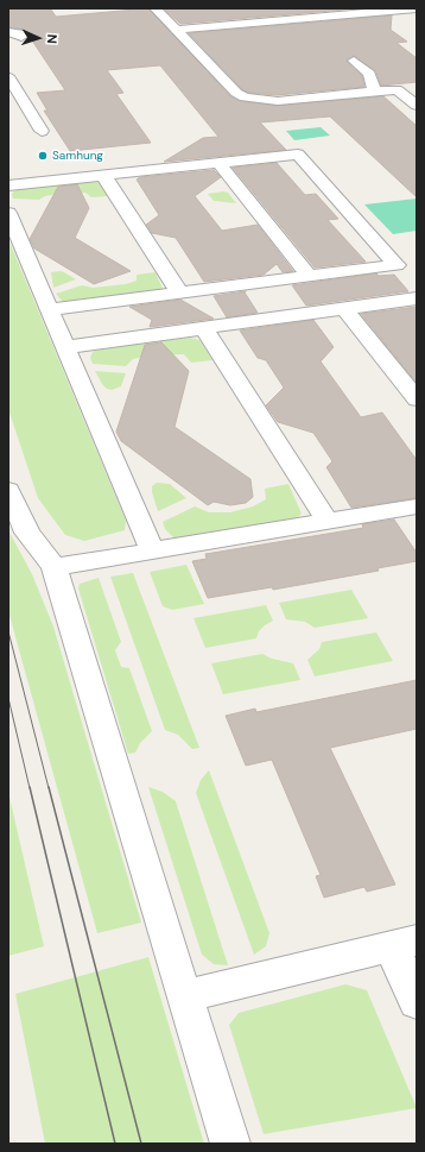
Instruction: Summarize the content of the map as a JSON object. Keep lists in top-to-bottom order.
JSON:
{
  "places": ["Samhung"],
  "north": "right"
}
